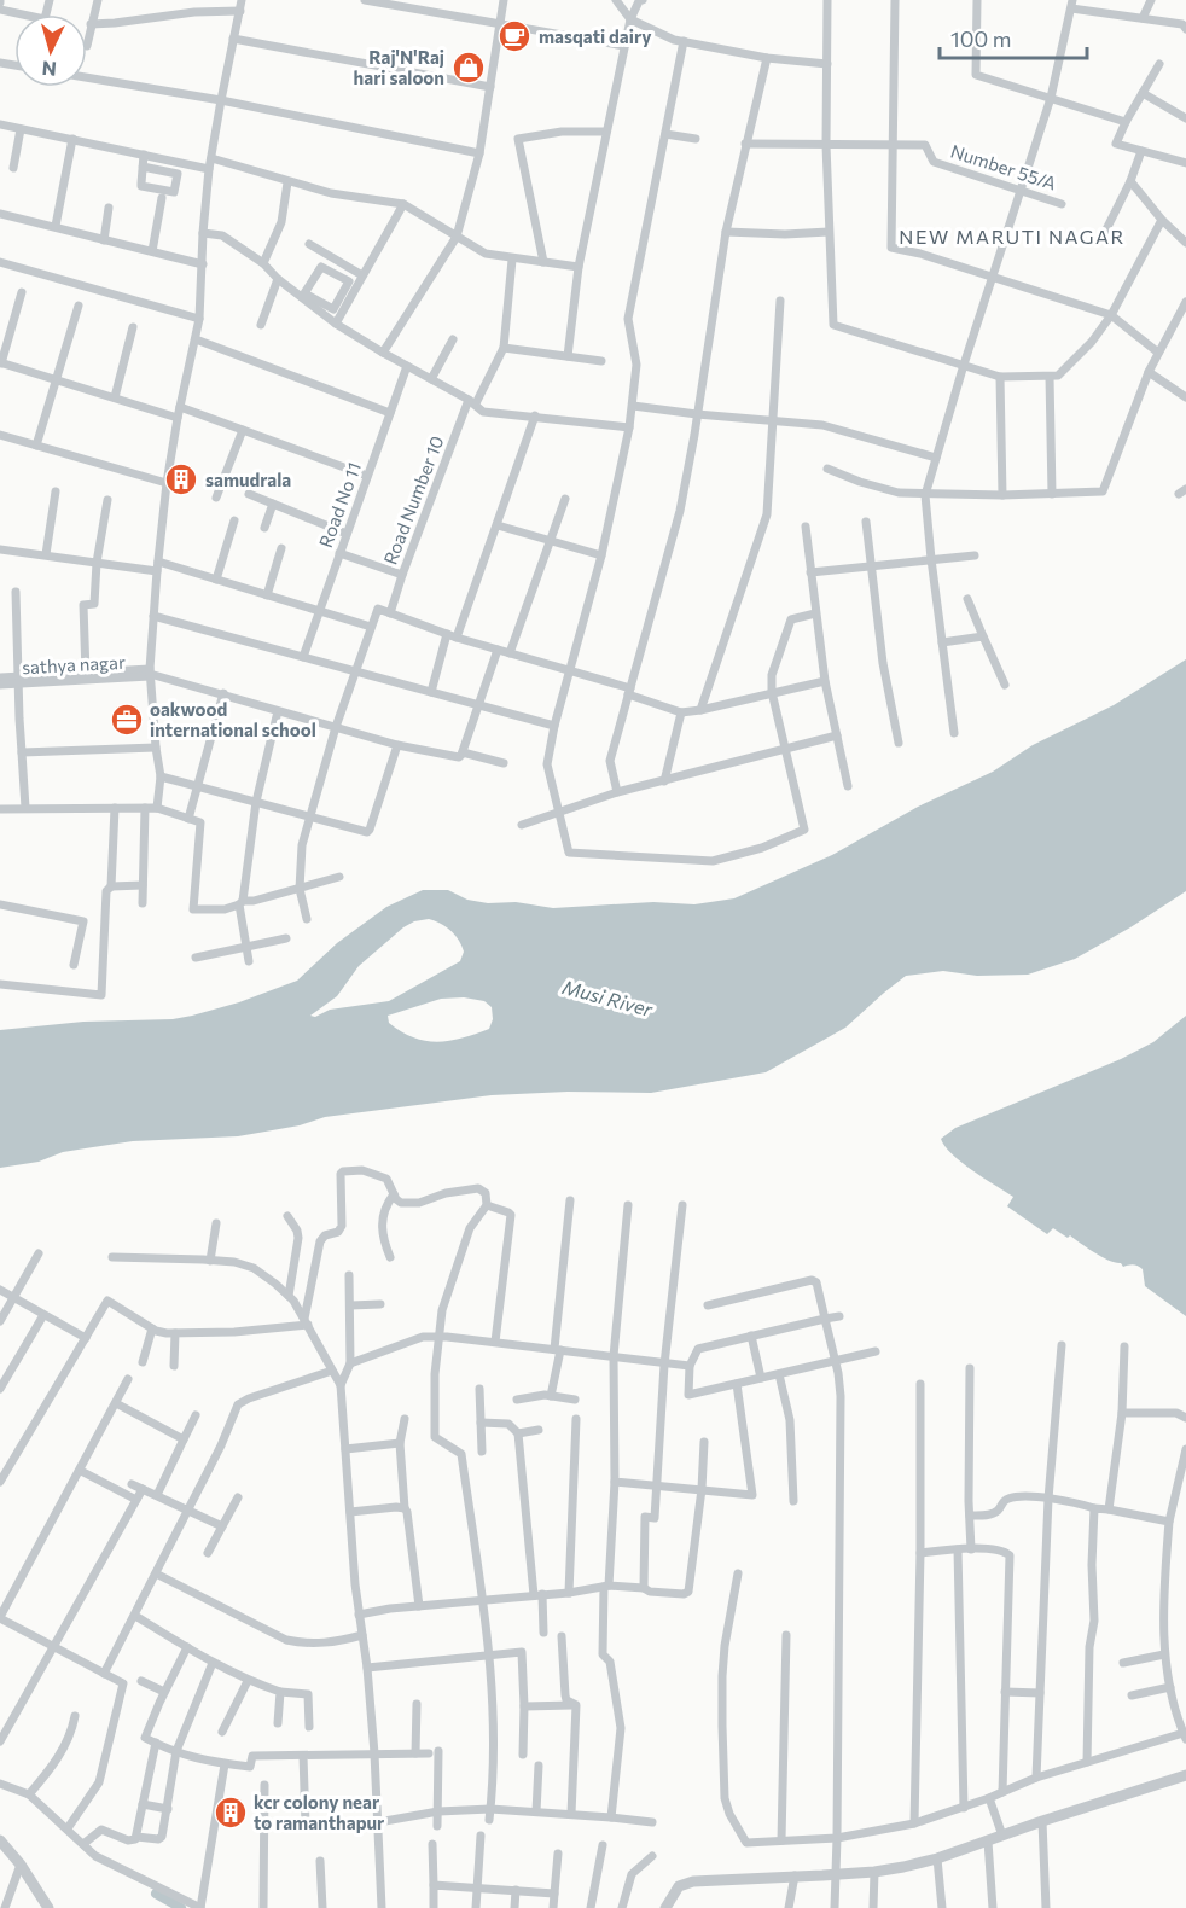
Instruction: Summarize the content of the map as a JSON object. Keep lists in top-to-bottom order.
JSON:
{
  "streets": {
    "street": [
      "Number 55/A",
      "Road Number 10",
      "Road No 11",
      "sathya nagar"
    ]
  },
  "districts": ["NEW MARUTI NAGAR"],
  "water": ["Musi River"],
  "places": {
    "cafe": ["masqati dairy"],
    "shop": ["Raj'N'Raj hari saloon"],
    "building": ["samudrala", "kcr colony near to ramanthapur"],
    "office": ["oakwood international school"]
  },
  "scale_bar": "100 m",
  "north": "bottom"
}
